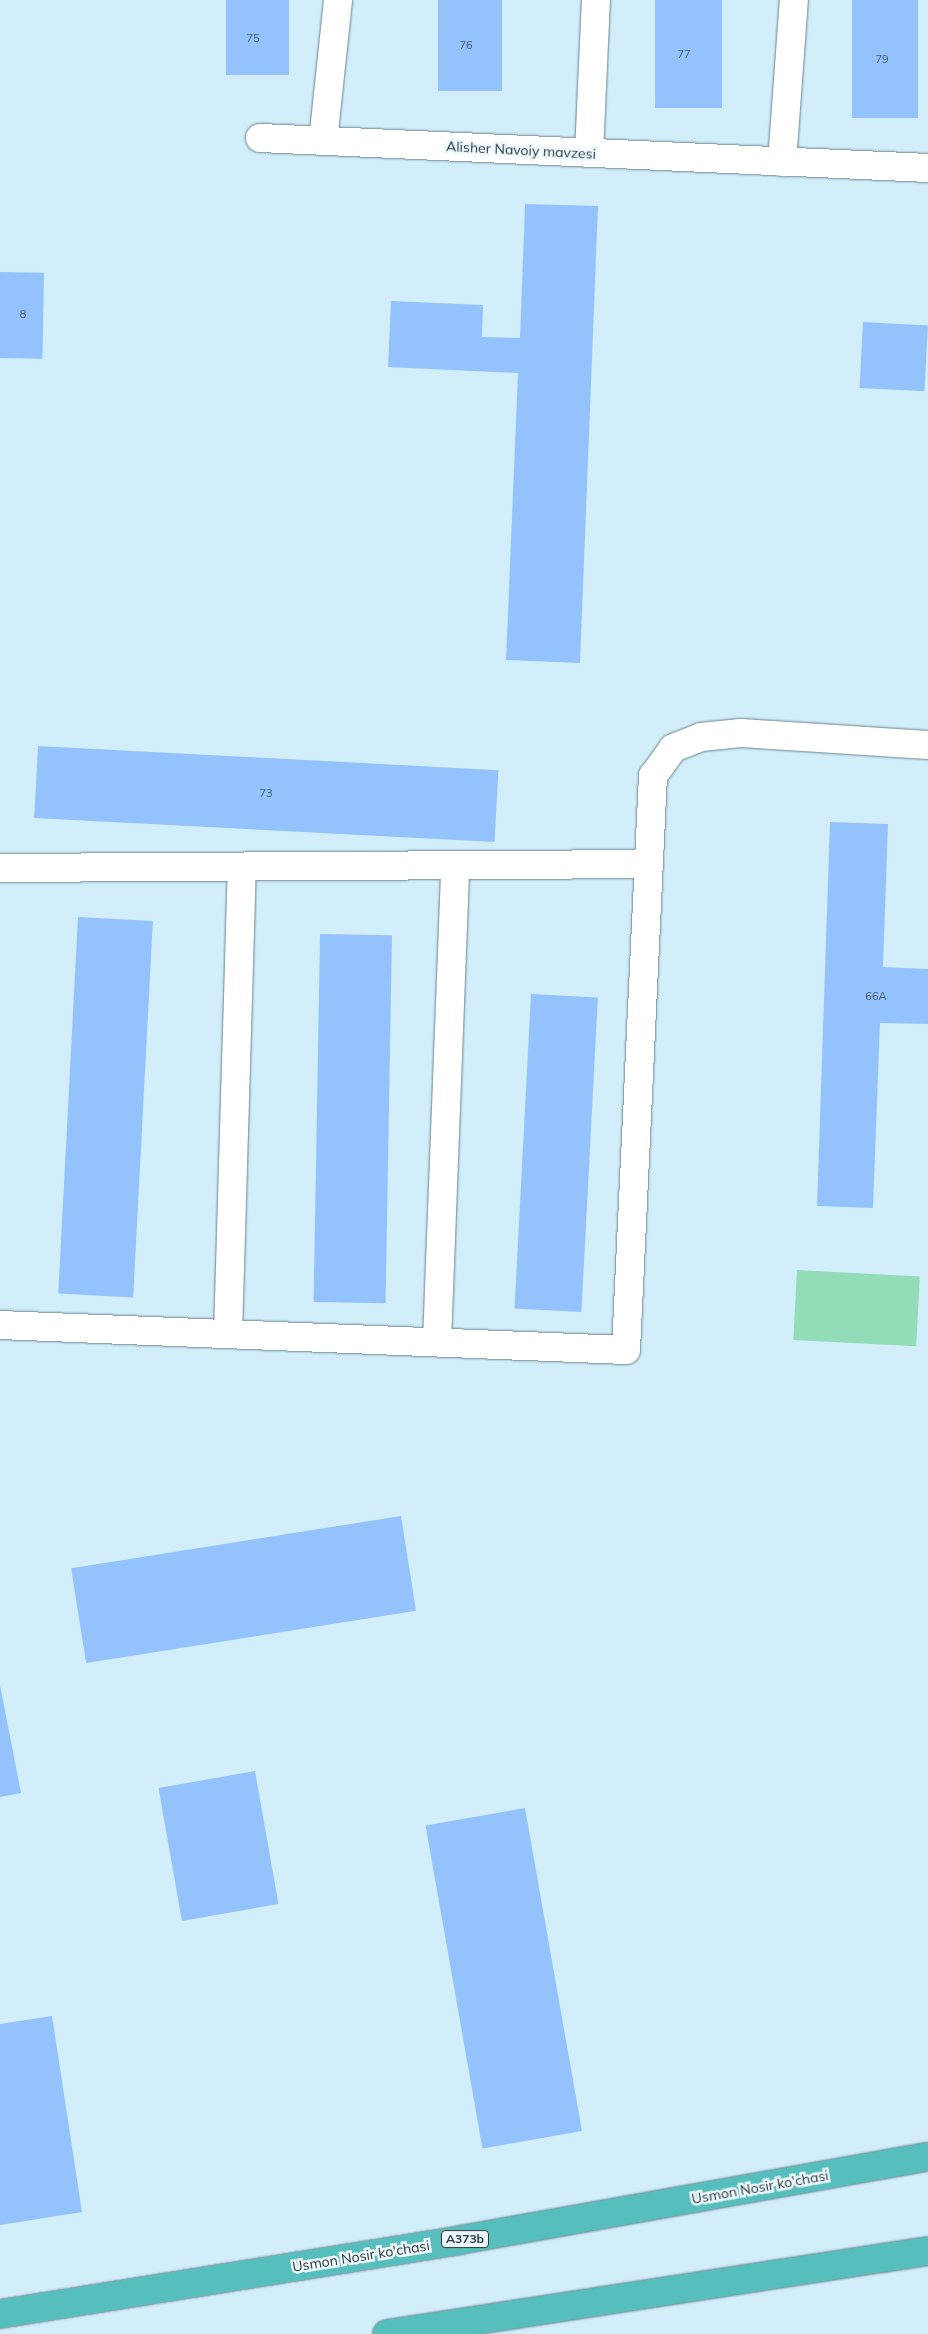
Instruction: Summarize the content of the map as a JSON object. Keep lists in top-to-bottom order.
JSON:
{
  "streets": {
    "highway": ["Usmon Nosir ko'chasi", "A373b"],
    "lane": ["Alisher Navoiy mavzesi"]
  },
  "house_numbers": [
    "75",
    "76",
    "77",
    "79",
    "8",
    "73",
    "66A"
  ]
}
